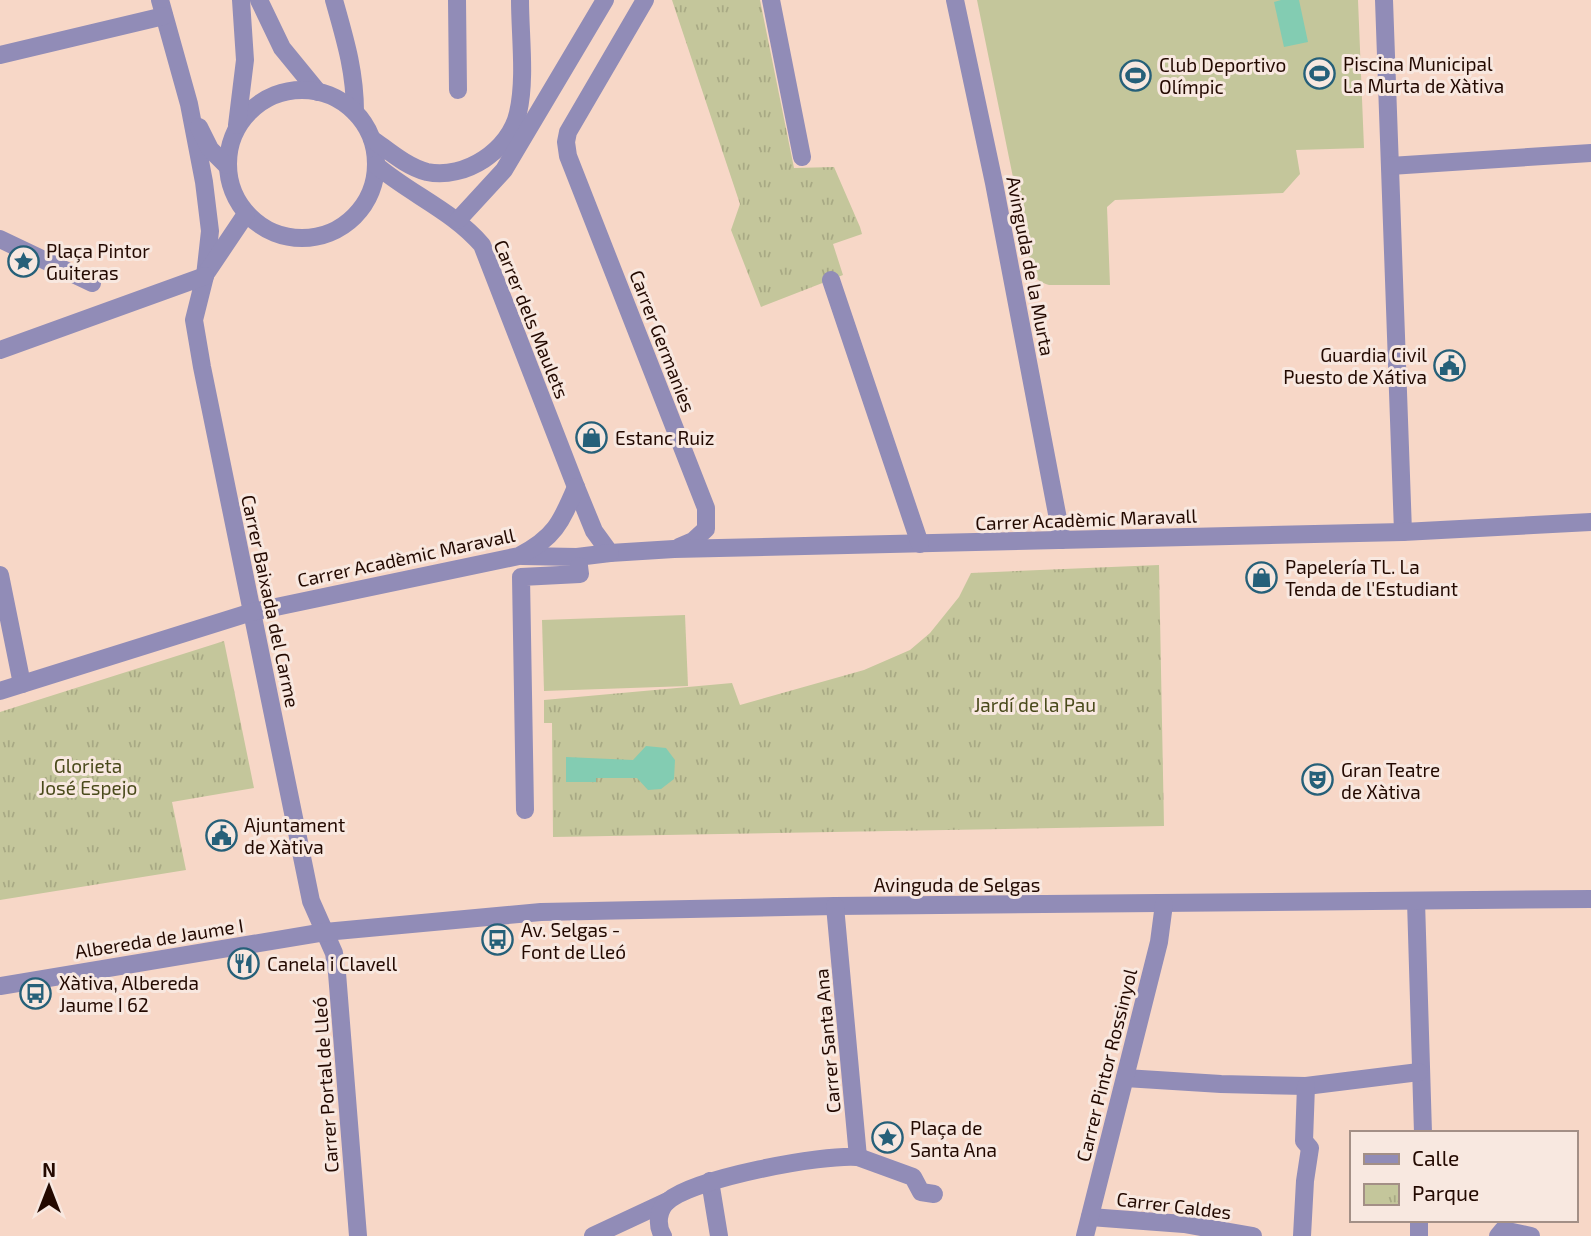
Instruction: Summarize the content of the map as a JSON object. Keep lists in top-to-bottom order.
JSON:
{
  "streets": {
    "street": [
      "Avinguda de la Murta",
      "Carrer dels Maulets",
      "Carrer Germanies",
      "Carrer Acadèmic Maravall",
      "Carrer Baixada del Carme",
      "Avinguda de Selgas",
      "Albereda de Jaume I",
      "Carrer Santa Ana",
      "Carrer Pintor Rossinyol",
      "Carrer Portal de Lleó",
      "Carrer Caldes"
    ]
  },
  "crossings": [
    ["Avinguda de la Murta", "Carrer Acadèmic Maravall"],
    ["Carrer dels Maulets", "Carrer Acadèmic Maravall"],
    ["Carrer Germanies", "Carrer Acadèmic Maravall"],
    ["Carrer Acadèmic Maravall", "Carrer Baixada del Carme"],
    ["Carrer Baixada del Carme", "Avinguda de Selgas"],
    ["Carrer Baixada del Carme", "Albereda de Jaume I"],
    ["Carrer Baixada del Carme", "Carrer Portal de Lleó"],
    ["Avinguda de Selgas", "Albereda de Jaume I"],
    ["Avinguda de Selgas", "Carrer Santa Ana"],
    ["Avinguda de Selgas", "Carrer Pintor Rossinyol"],
    ["Avinguda de Selgas", "Carrer Portal de Lleó"],
    ["Albereda de Jaume I", "Carrer Portal de Lleó"],
    ["Carrer Pintor Rossinyol", "Carrer Caldes"]
  ],
  "parks": ["Jardí de la Pau", "Glorieta José Espejo"],
  "places": {
    "sports": ["Piscina Municipal La Murta de Xàtiva", "Club Deportivo Olímpic"],
    "place": ["Plaça Pintor Guiteras", "Plaça de Santa Ana"],
    "public building": ["Guardia Civil Puesto de Xátiva", "Ajuntament de Xàtiva"],
    "shop": ["Estanc Ruiz", "Papelería TL. La Tenda de l'Estudiant"],
    "theatre": ["Gran Teatre de Xàtiva"],
    "bus stop": ["Av. Selgas - Font de Lleó", "Xàtiva, Albereda Jaume I 62"],
    "restaurant": ["Canela i Clavell"]
  },
  "legend": ["Calle", "Parque"],
  "north": "top"
}
